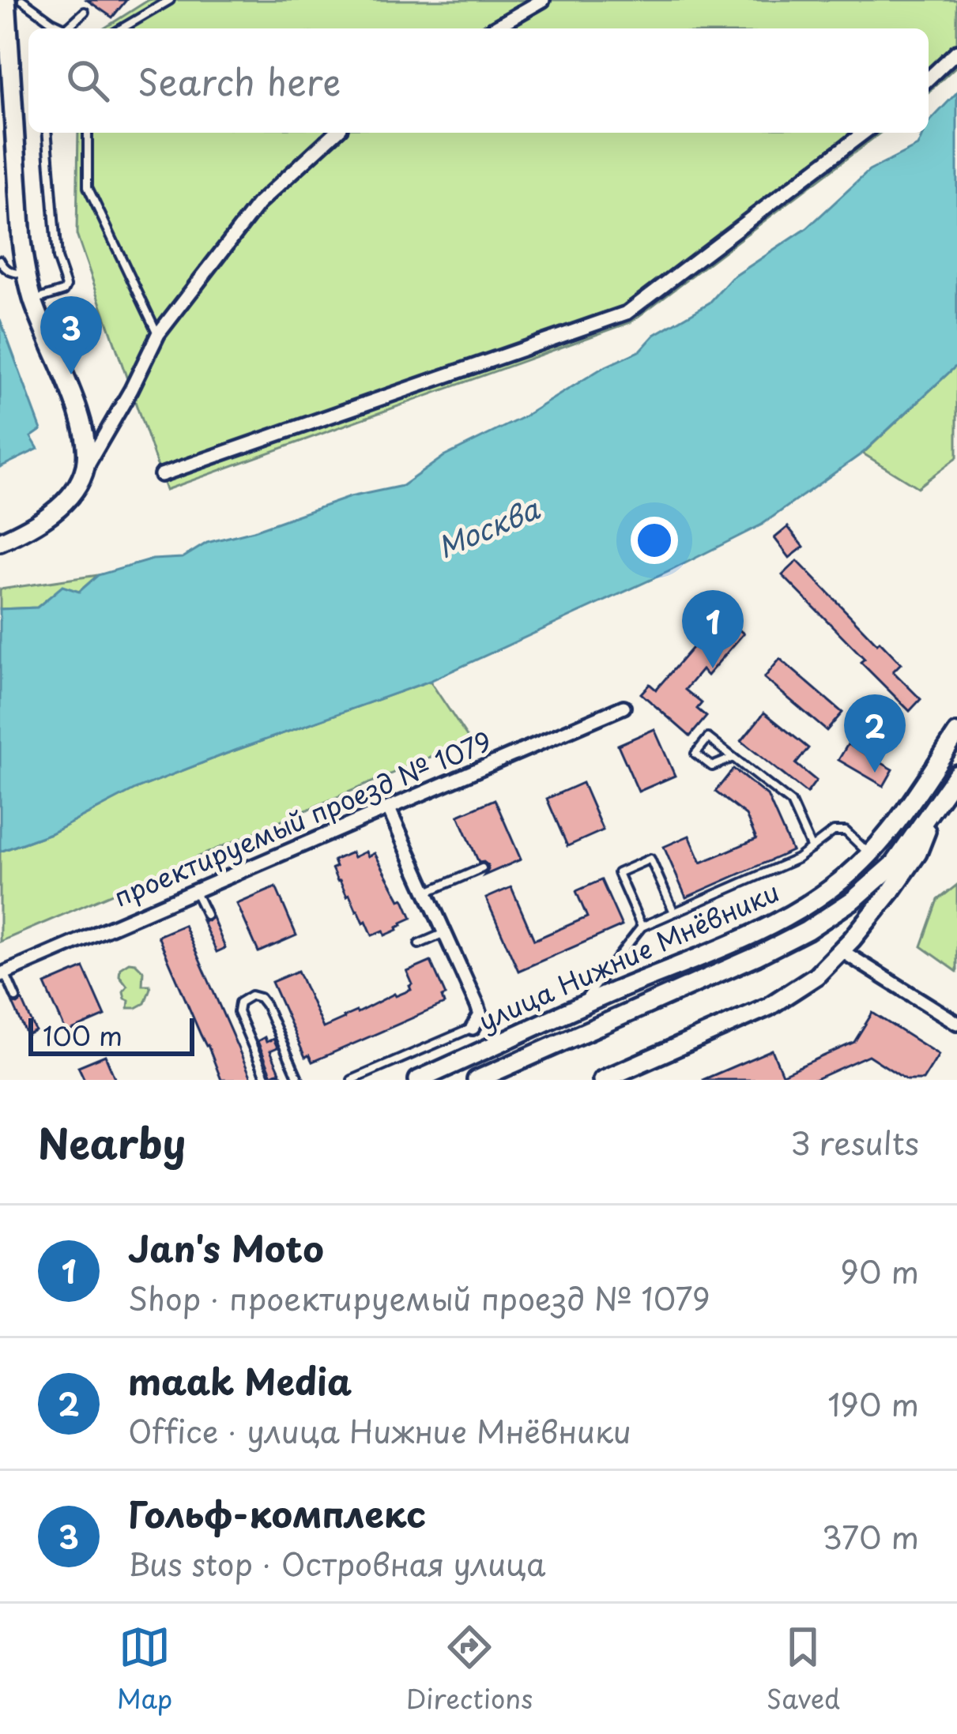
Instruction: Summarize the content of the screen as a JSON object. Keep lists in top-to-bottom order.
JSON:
{
  "streets": {
    "main road": ["улица Нижние Мнёвники"],
    "street": ["проектируемый проезд № 1079"]
  },
  "water": ["Москва"],
  "scale_bar": "100 m",
  "page": {
    "search": "Search here",
    "pins": ["3", "1", "2"],
    "scale": "100 m",
    "heading": ["Nearby", "3 results"],
    "list": [
      {
        "mark": "1",
        "name": "Jan's Moto",
        "note": "Shop · проектируемый проезд № 1079",
        "value": "90 m"
      },
      {
        "mark": "2",
        "name": "maak Media",
        "note": "Office · улица Нижние Мнёвники",
        "value": "190 m"
      },
      {
        "mark": "3",
        "name": "Гольф-комплекс",
        "note": "Bus stop · Островная улица",
        "value": "370 m"
      }
    ],
    "nav": ["Map", "Directions", "Saved"]
  }
}
